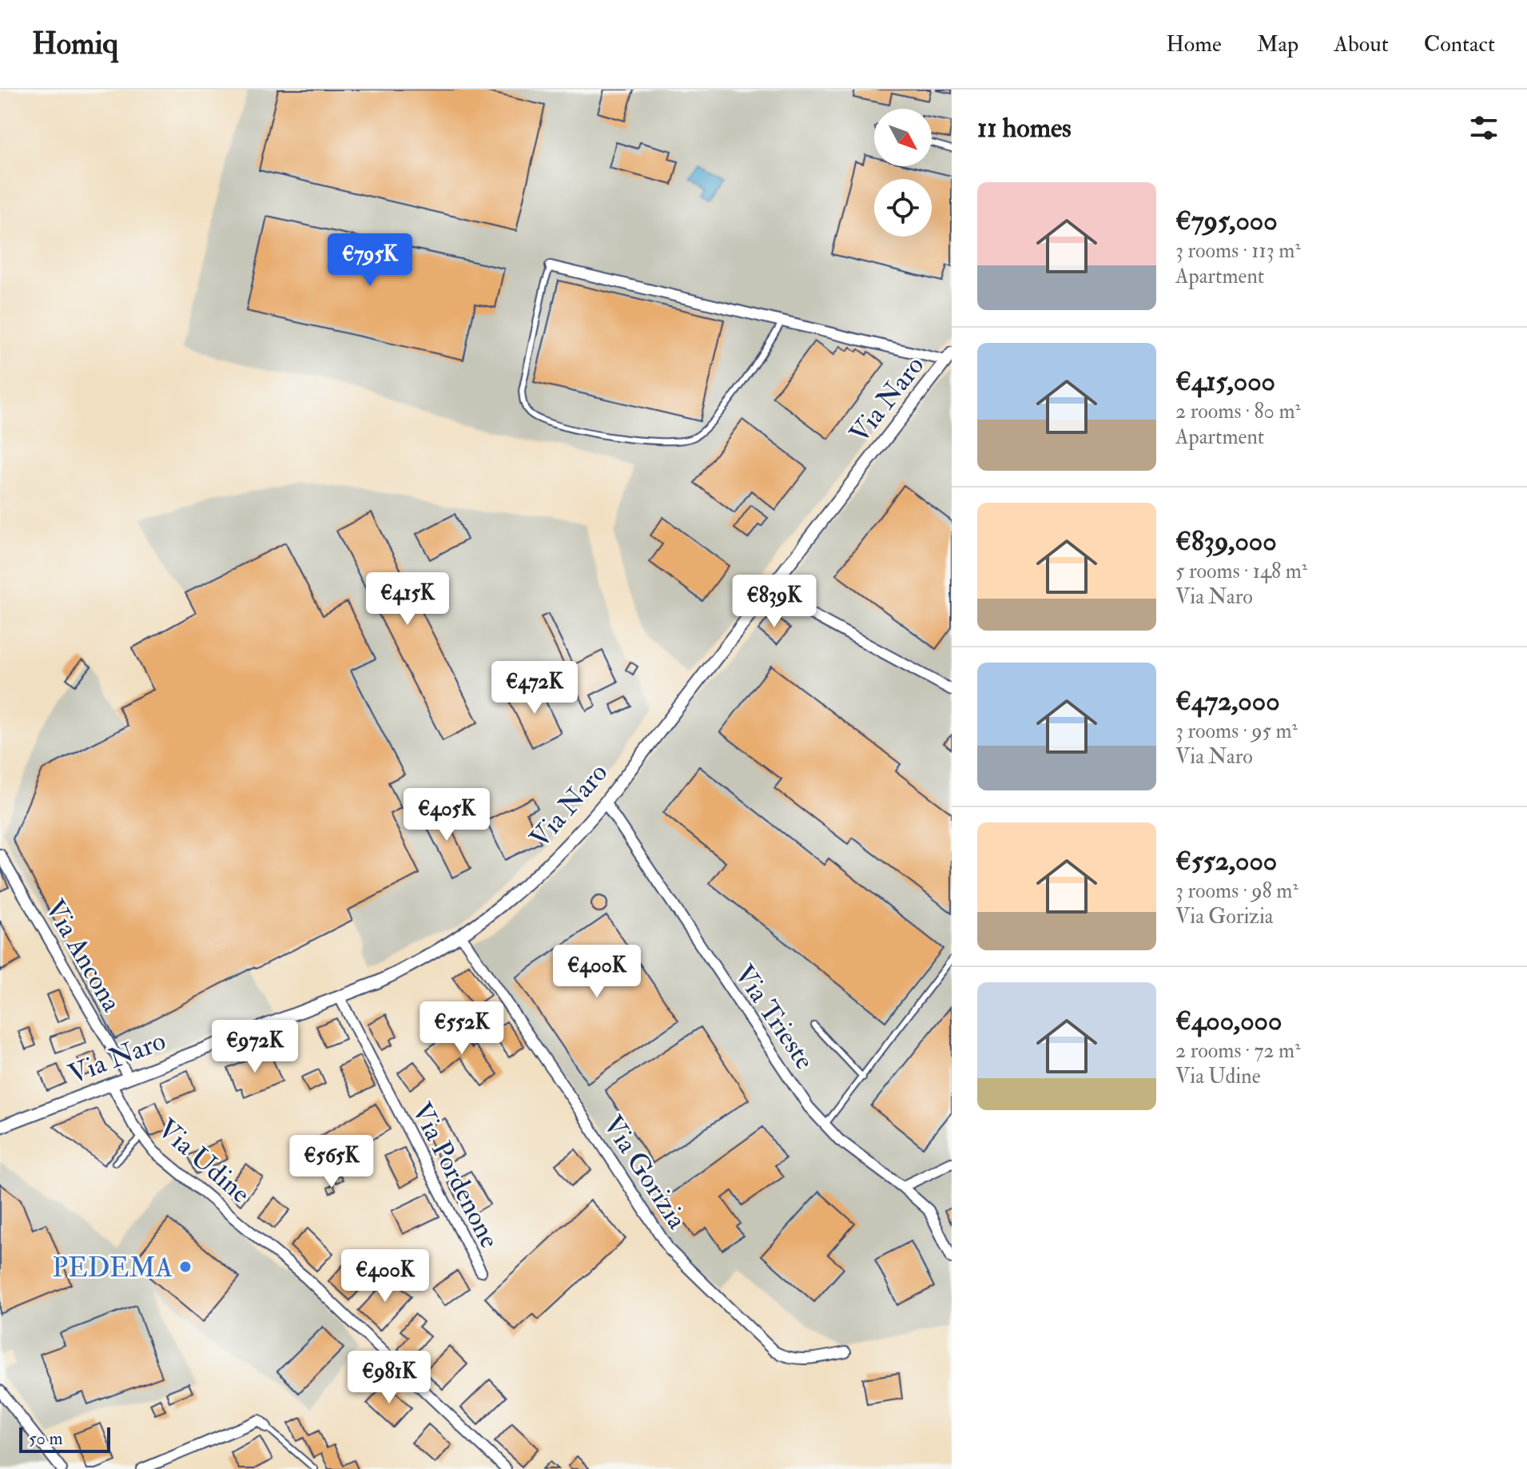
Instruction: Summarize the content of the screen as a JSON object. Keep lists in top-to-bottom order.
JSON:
{
  "streets": {
    "street": [
      "Via Naro",
      "Via Ancona",
      "Via Trieste",
      "Via Udine",
      "Via Gorizia",
      "Via Pordenone"
    ]
  },
  "crossings": [
    ["Via Naro", "Via Ancona"],
    ["Via Naro", "Via Trieste"],
    ["Via Naro", "Via Udine"],
    ["Via Naro", "Via Gorizia"],
    ["Via Naro", "Via Pordenone"]
  ],
  "places": ["PEDEMA"],
  "scale_bar": "50 m",
  "north": "bottom right",
  "page": {
    "header": "Homiq",
    "nav": [
      "Home",
      "Map",
      "About",
      "Contact"
    ],
    "heading": "11 homes",
    "list": [
      {
        "name": "€795,000",
        "note": "3 rooms · 113 m² · Apartment"
      },
      {
        "name": "€415,000",
        "note": "2 rooms · 80 m² · Apartment"
      },
      {
        "name": "€839,000",
        "note": "5 rooms · 148 m² · Via Naro"
      },
      {
        "name": "€472,000",
        "note": "3 rooms · 95 m² · Via Naro"
      },
      {
        "name": "€552,000",
        "note": "3 rooms · 98 m² · Via Gorizia"
      },
      {
        "name": "€400,000",
        "note": "2 rooms · 72 m² · Via Udine"
      }
    ],
    "price": [
      "€795K",
      "€415K",
      "€839K",
      "€472K",
      "€405K",
      "€400K",
      "€552K",
      "€972K",
      "€565K",
      "€400K",
      "€981K"
    ],
    "scale": "50 m"
  }
}
